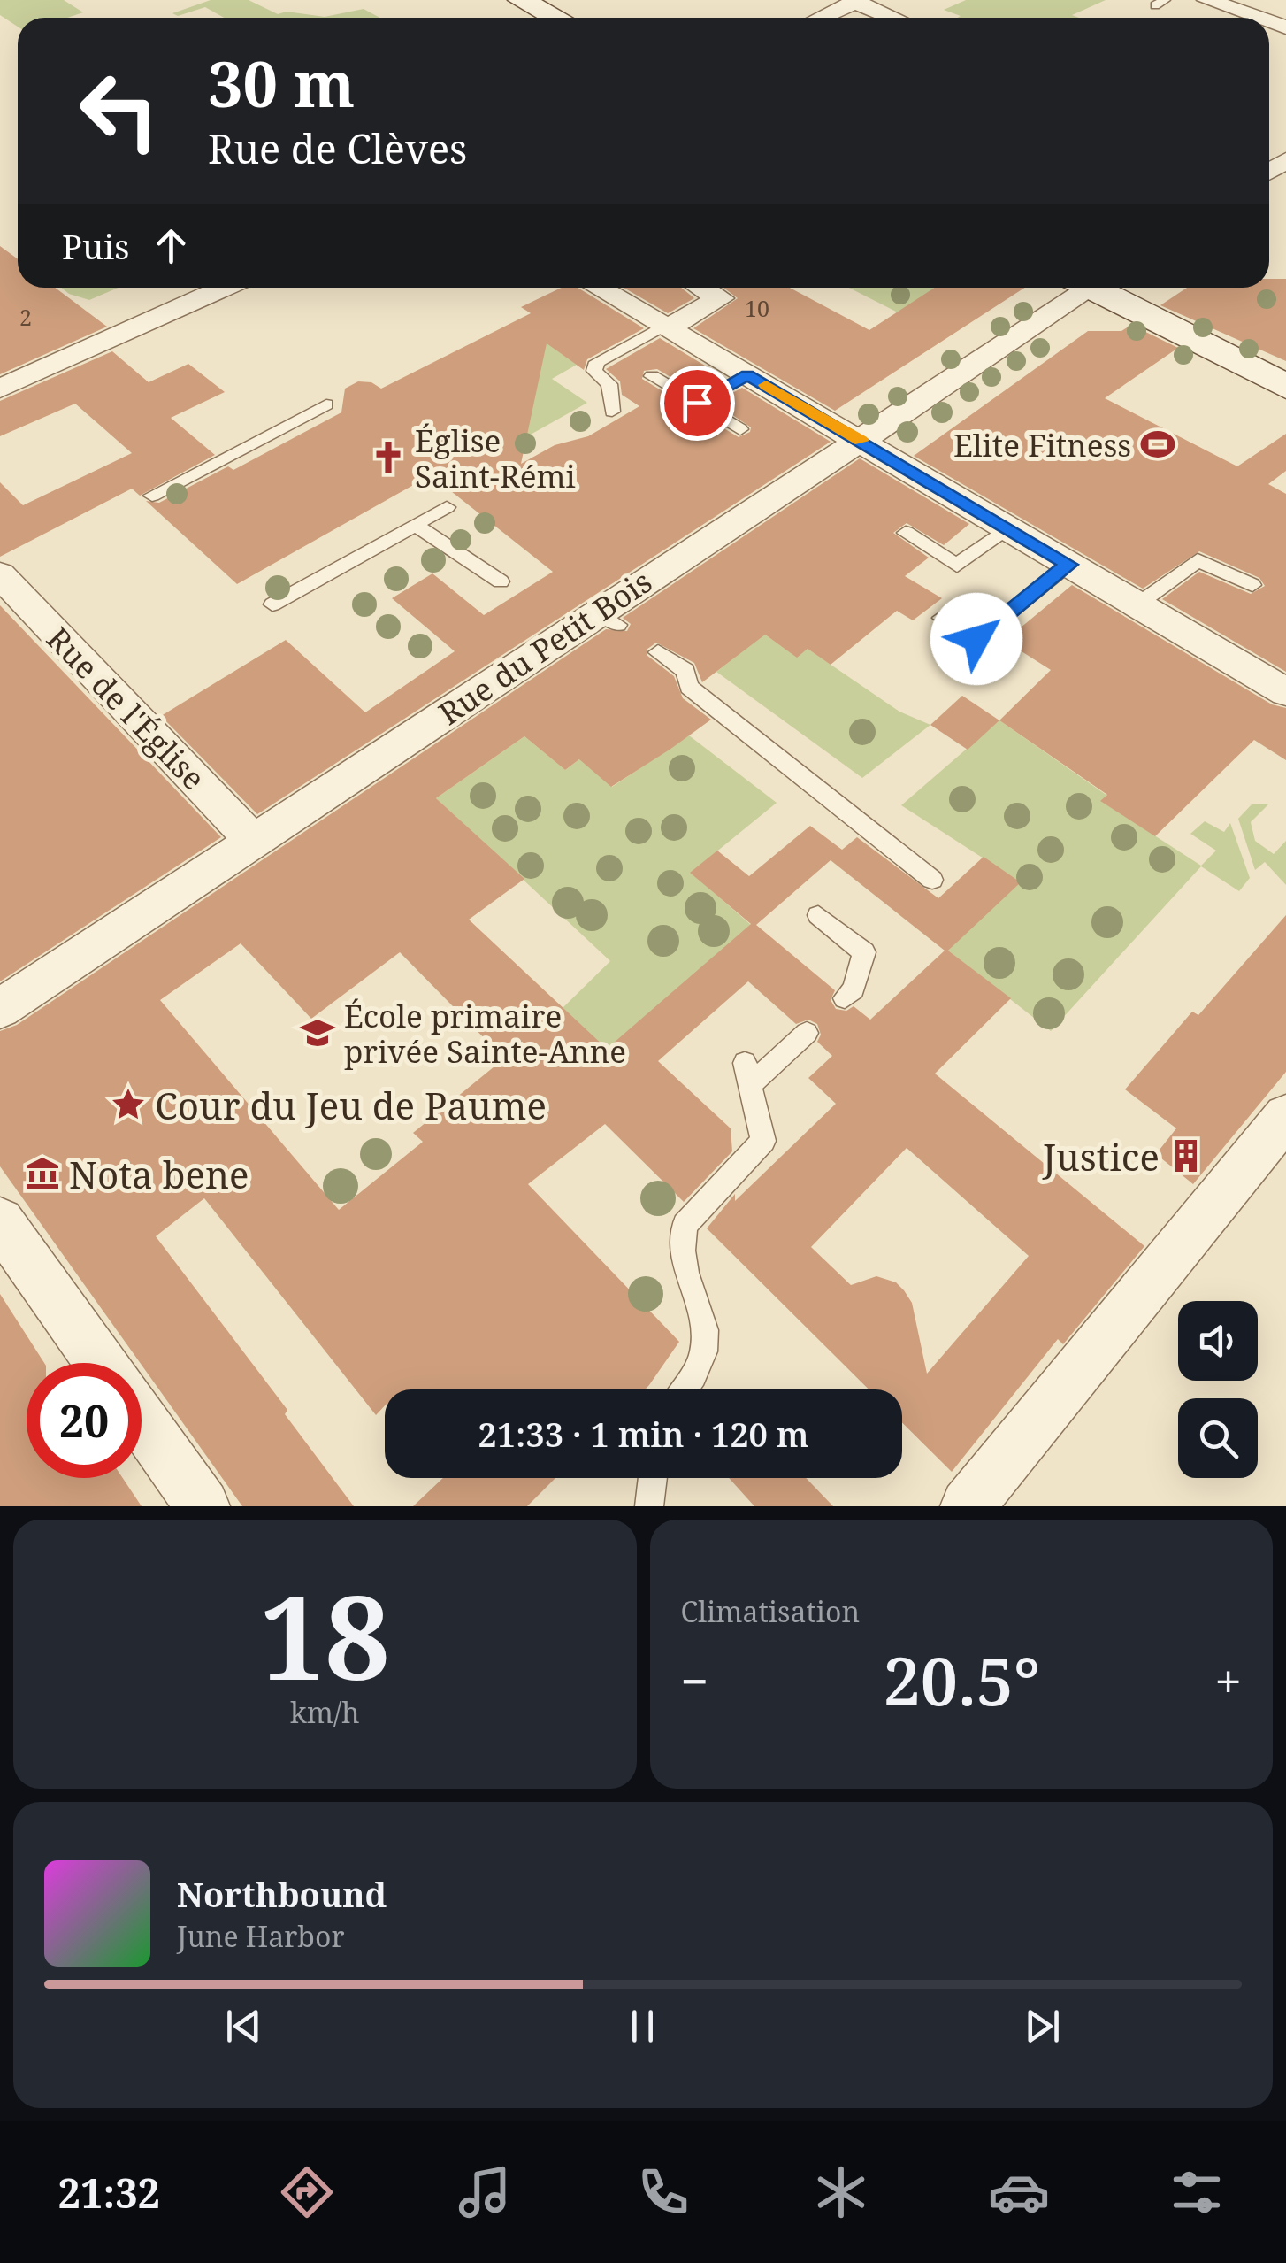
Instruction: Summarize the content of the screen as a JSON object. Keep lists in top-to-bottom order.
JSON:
{
  "streets": {
    "street": ["Rue du Petit Bois", "Rue de l'Église"]
  },
  "crossings": [
    ["Rue du Petit Bois", "Rue de l'Église"]
  ],
  "places": {
    "sports": ["Elite Fitness"],
    "church": ["Église Saint-Rémi"],
    "school or university": ["École primaire privée Sainte-Anne"],
    "place": ["Cour du Jeu de Paume"],
    "building": ["Justice"],
    "museum": ["Nota bene"]
  },
  "house_numbers": ["10", "2"],
  "page": {
    "turn": ["30 m", "Rue de Clèves"],
    "then": "Puis",
    "limit": "20",
    "trip": "21:33 · 1 min · 120 m",
    "tile": [
      ["18", "km/h"],
      "Climatisation"
    ],
    "heat": ["−", "20.5°", "+"],
    "song": ["Northbound", "June Harbor"],
    "tabs": "21:32"
  }
}
